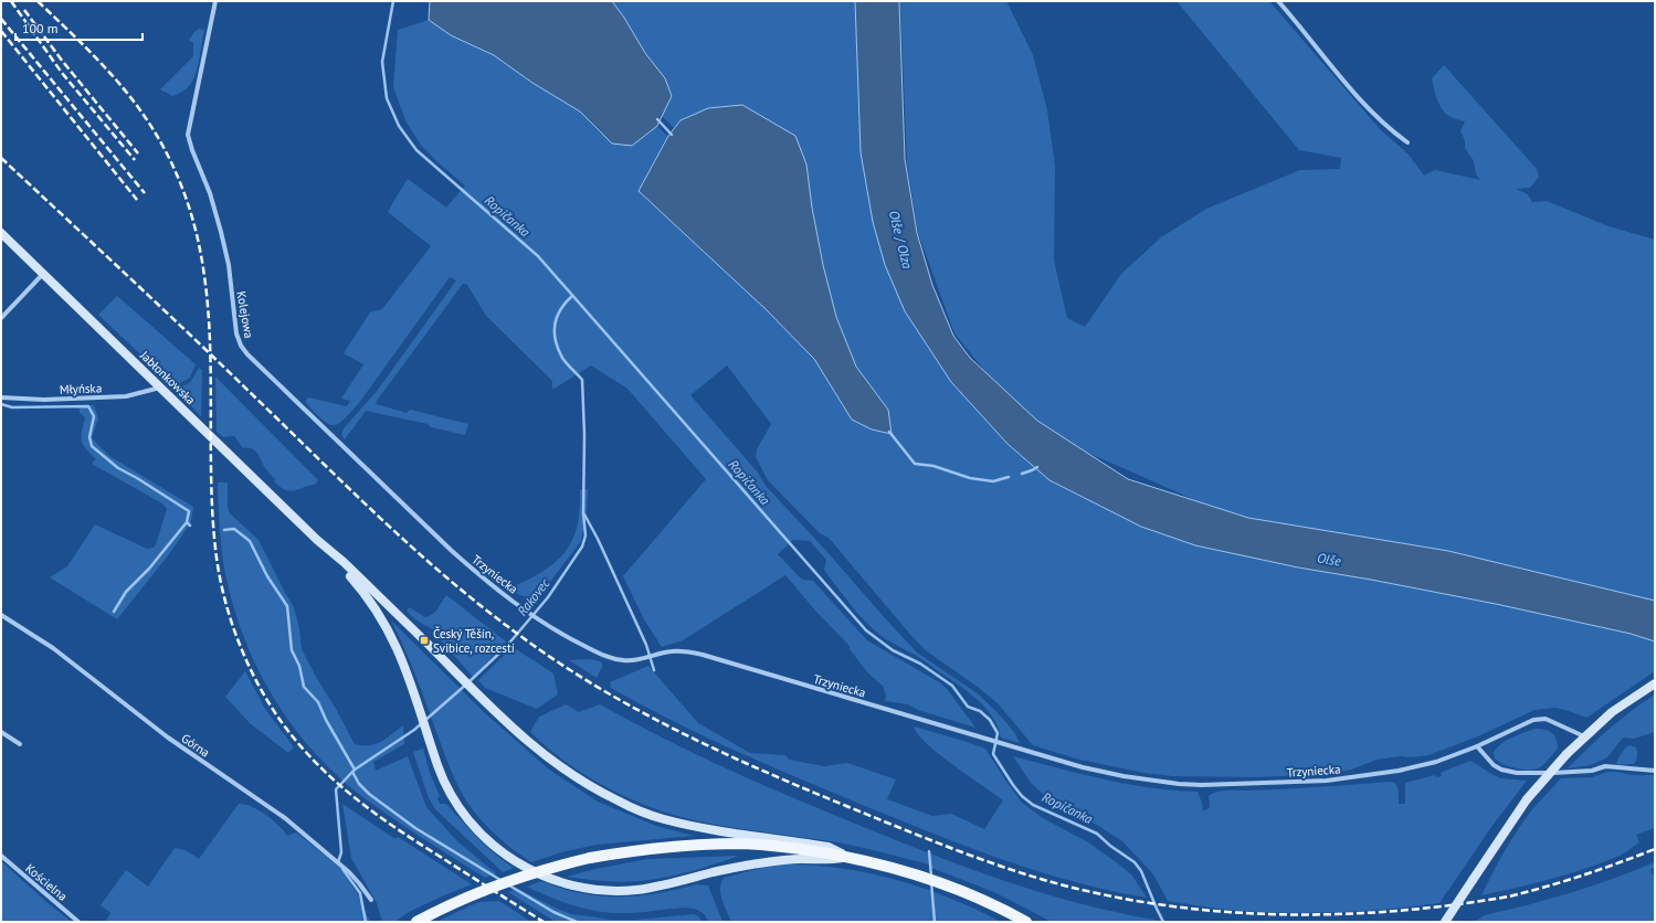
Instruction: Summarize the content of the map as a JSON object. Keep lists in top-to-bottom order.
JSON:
{
  "streets": {
    "main road": ["Jabłonkowska"],
    "street": [
      "Kolejowa",
      "Młyńska",
      "Trzyniecka",
      "Górna",
      "Kościelna"
    ]
  },
  "crossings": [
    ["Kolejowa", "Trzyniecka"],
    ["Jabłonkowska", "Młyńska"]
  ],
  "water": [
    "Ropičanka",
    "Olše / Olza",
    "Olše",
    "Rakovec"
  ],
  "places": {
    "transit": ["Český Těšín, Svibice, rozcestí"]
  },
  "scale_bar": "100 m"
}
